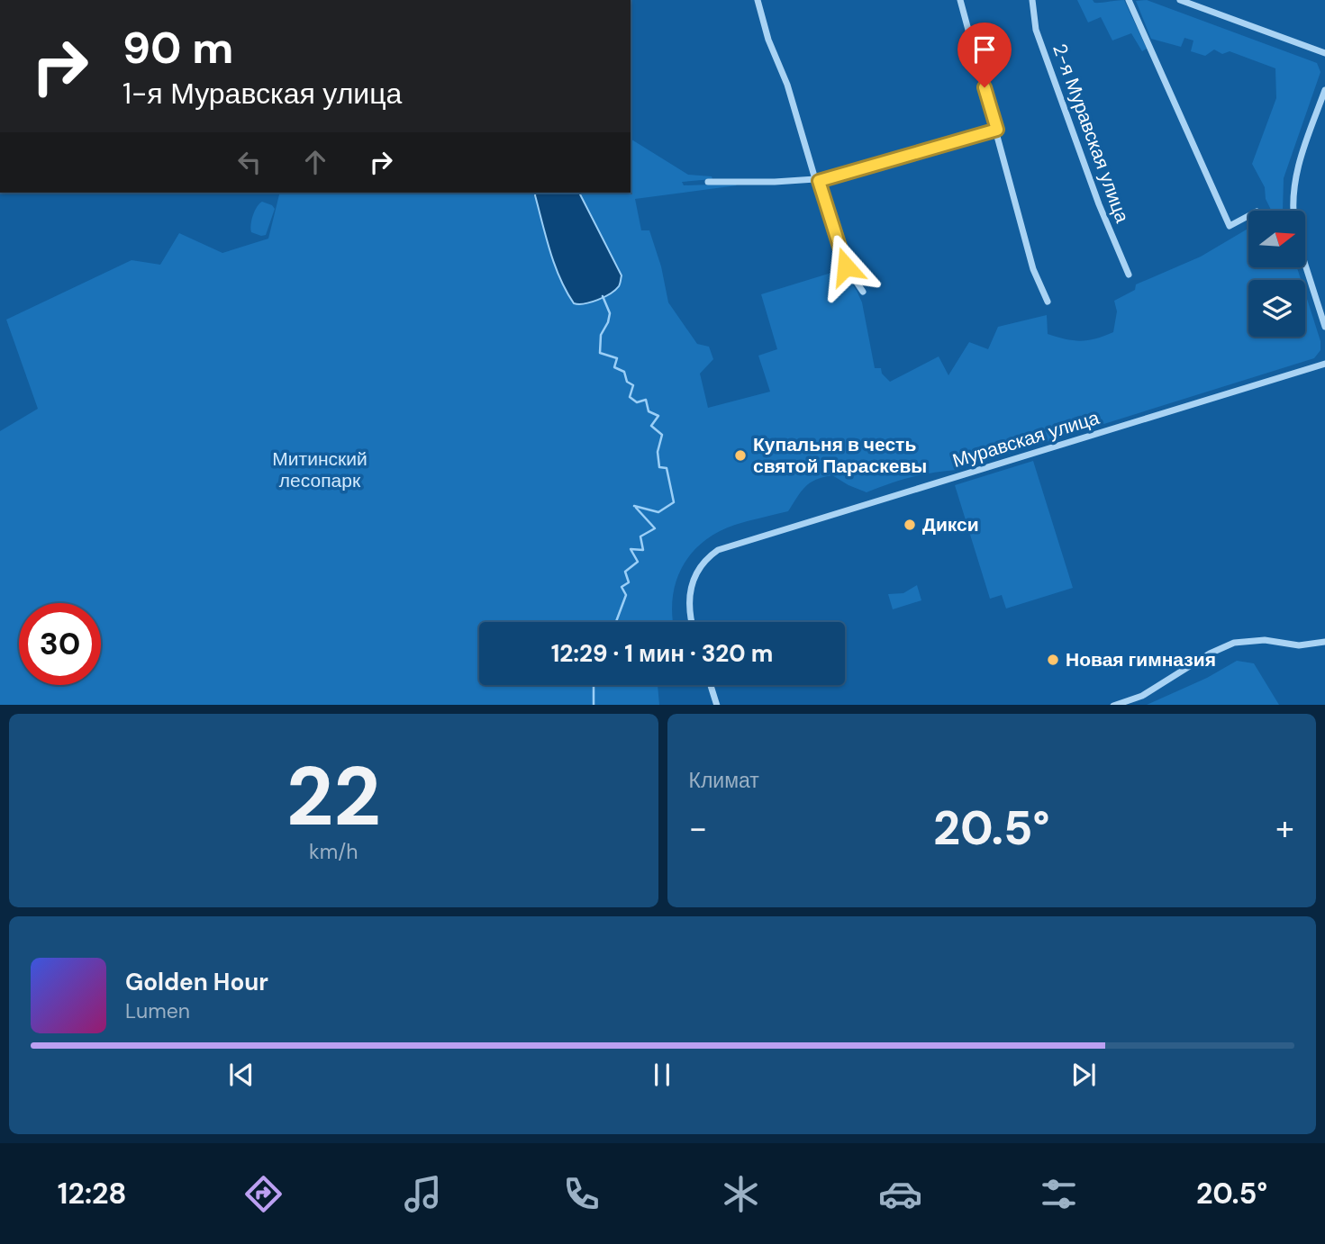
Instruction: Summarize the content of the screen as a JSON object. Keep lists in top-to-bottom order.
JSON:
{
  "streets": {
    "street": ["2-я Муравская улица", "Муравская улица"]
  },
  "parks": ["Митинский лесопарк"],
  "places": ["Купальня в честь святой Параскевы", "Дикси", "Новая гимназия"],
  "north": "right",
  "page": {
    "turn": ["90 m", "1-я Муравская улица"],
    "limit": "30",
    "trip": "12:29 · 1 мин · 320 m",
    "tile": [
      ["22", "km/h"],
      "Климат"
    ],
    "heat": ["−", "20.5°", "+"],
    "song": ["Golden Hour", "Lumen"],
    "tabs": ["12:28", "20.5°"]
  }
}
